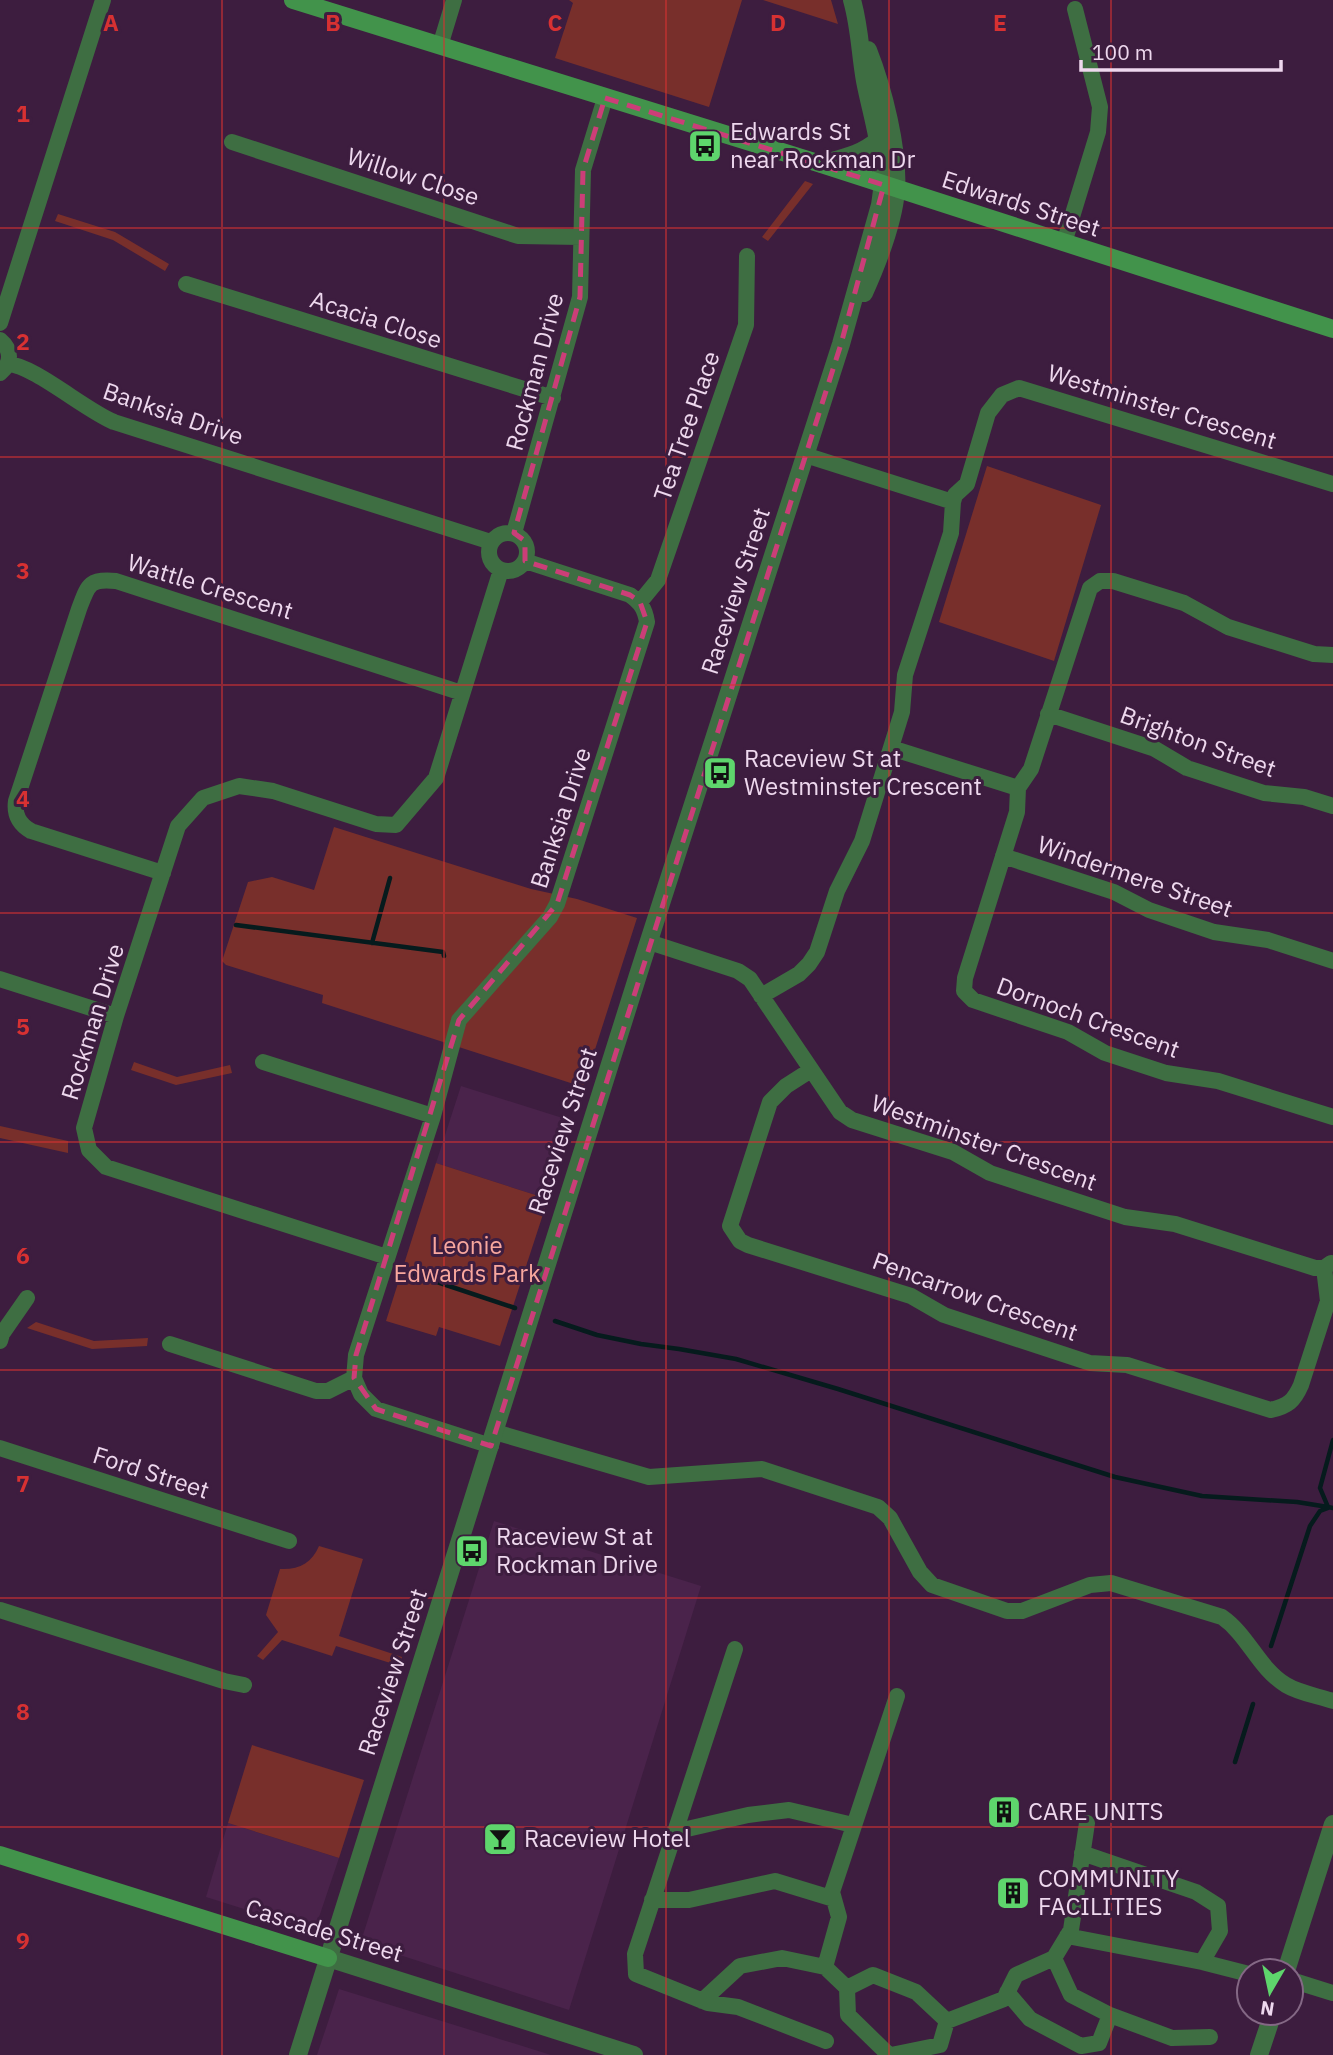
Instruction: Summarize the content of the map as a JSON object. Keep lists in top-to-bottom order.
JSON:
{
  "streets": {
    "main road": ["Edwards Street", "Cascade Street"],
    "street": [
      "Willow Close",
      "Acacia Close",
      "Rockman Drive",
      "Westminster Crescent",
      "Banksia Drive",
      "Tea Tree Place",
      "Wattle Crescent",
      "Raceview Street",
      "Brighton Street",
      "Windermere Street",
      "Dornoch Crescent",
      "Pencarrow Crescent",
      "Ford Street"
    ]
  },
  "crossings": [
    ["Willow Close", "Rockman Drive"],
    ["Edwards Street", "Rockman Drive"],
    ["Edwards Street", "Raceview Street"],
    ["Acacia Close", "Rockman Drive"],
    ["Rockman Drive", "Banksia Drive"],
    ["Rockman Drive", "Wattle Crescent"],
    ["Westminster Crescent", "Raceview Street"],
    ["Westminster Crescent", "Pencarrow Crescent"],
    ["Banksia Drive", "Tea Tree Place"],
    ["Raceview Street", "Cascade Street"],
    ["Brighton Street", "Dornoch Crescent"],
    ["Windermere Street", "Dornoch Crescent"]
  ],
  "parks": ["Leonie Edwards Park"],
  "places": {
    "bus stop": ["Edwards St near Rockman Dr", "Raceview St at Westminster Crescent", "Raceview St at Rockman Drive"],
    "building": ["CARE UNITS", "COMMUNITY FACILITIES"],
    "bar": ["Raceview Hotel"]
  },
  "scale_bar": "100 m",
  "north": "bottom",
  "grid": {
    "columns": [
      "A",
      "B",
      "C",
      "D",
      "E"
    ],
    "rows": [
      "1",
      "2",
      "3",
      "4",
      "5",
      "6",
      "7",
      "8",
      "9"
    ]
  }
}
